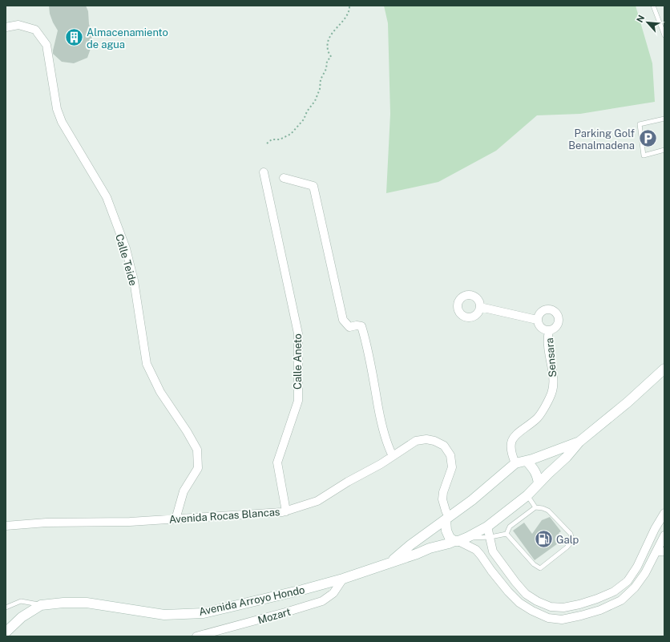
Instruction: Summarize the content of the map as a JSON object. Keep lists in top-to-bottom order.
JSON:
{
  "streets": {
    "main road": ["Avenida Arroyo Hondo"],
    "street": [
      "Calle Teide",
      "Sensara",
      "Calle Aneto",
      "Avenida Rocas Blancas",
      "Mozart"
    ]
  },
  "crossings": [
    ["Calle Teide", "Avenida Rocas Blancas"],
    ["Sensara", "Avenida Arroyo Hondo"],
    ["Calle Aneto", "Avenida Rocas Blancas"],
    ["Avenida Rocas Blancas", "Avenida Arroyo Hondo"],
    ["Avenida Arroyo Hondo", "Mozart"]
  ],
  "places": {
    "building": ["Almacenamiento de agua"],
    "parking": ["Parking Golf Benalmadena"],
    "fuel station": ["Galp"]
  },
  "north": "top left"
}
